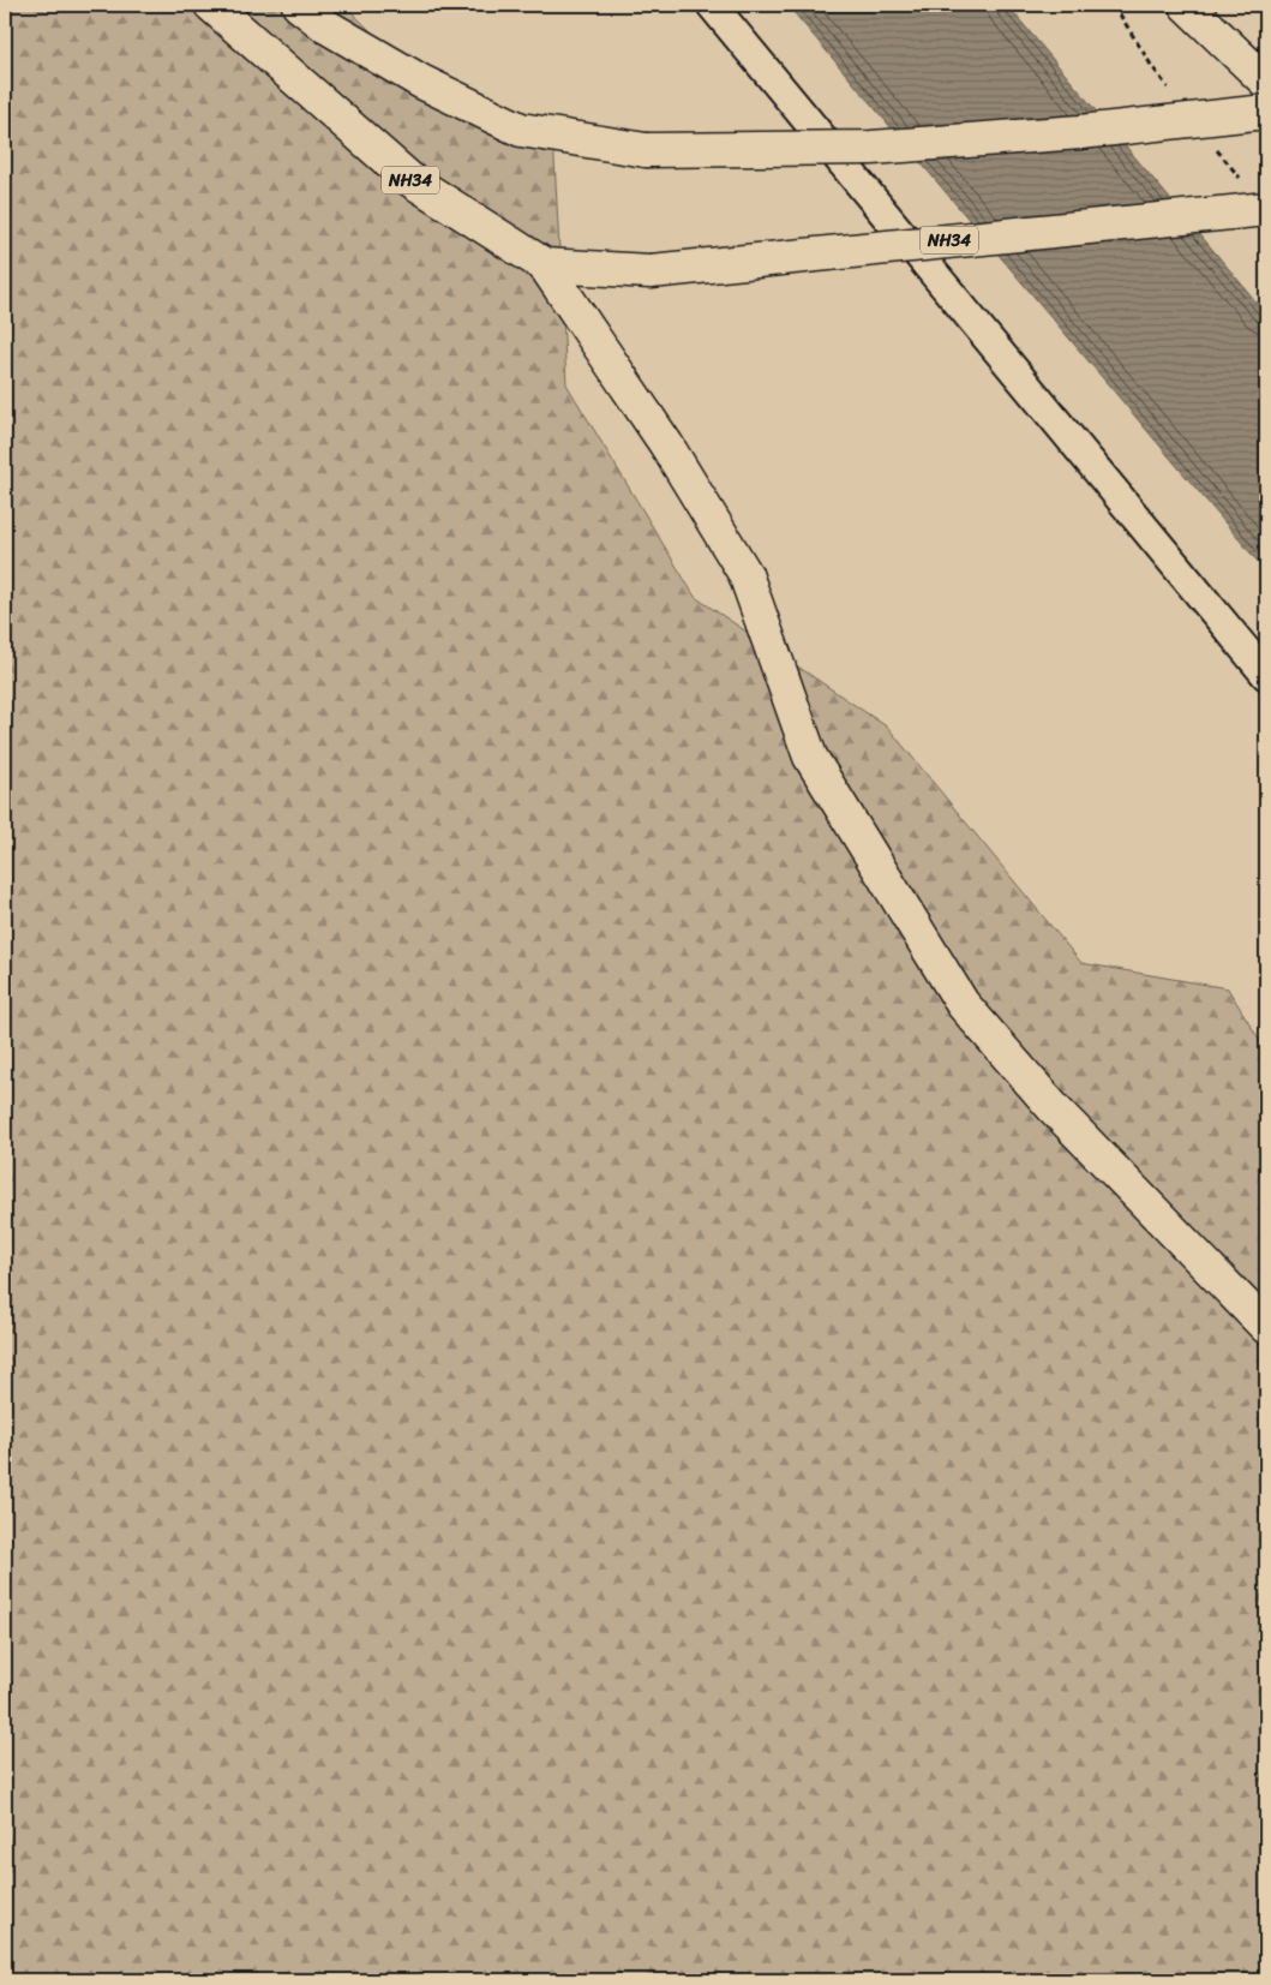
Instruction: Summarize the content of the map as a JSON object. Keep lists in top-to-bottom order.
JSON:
{
  "streets": {
    "main road": ["NH34"]
  }
}
